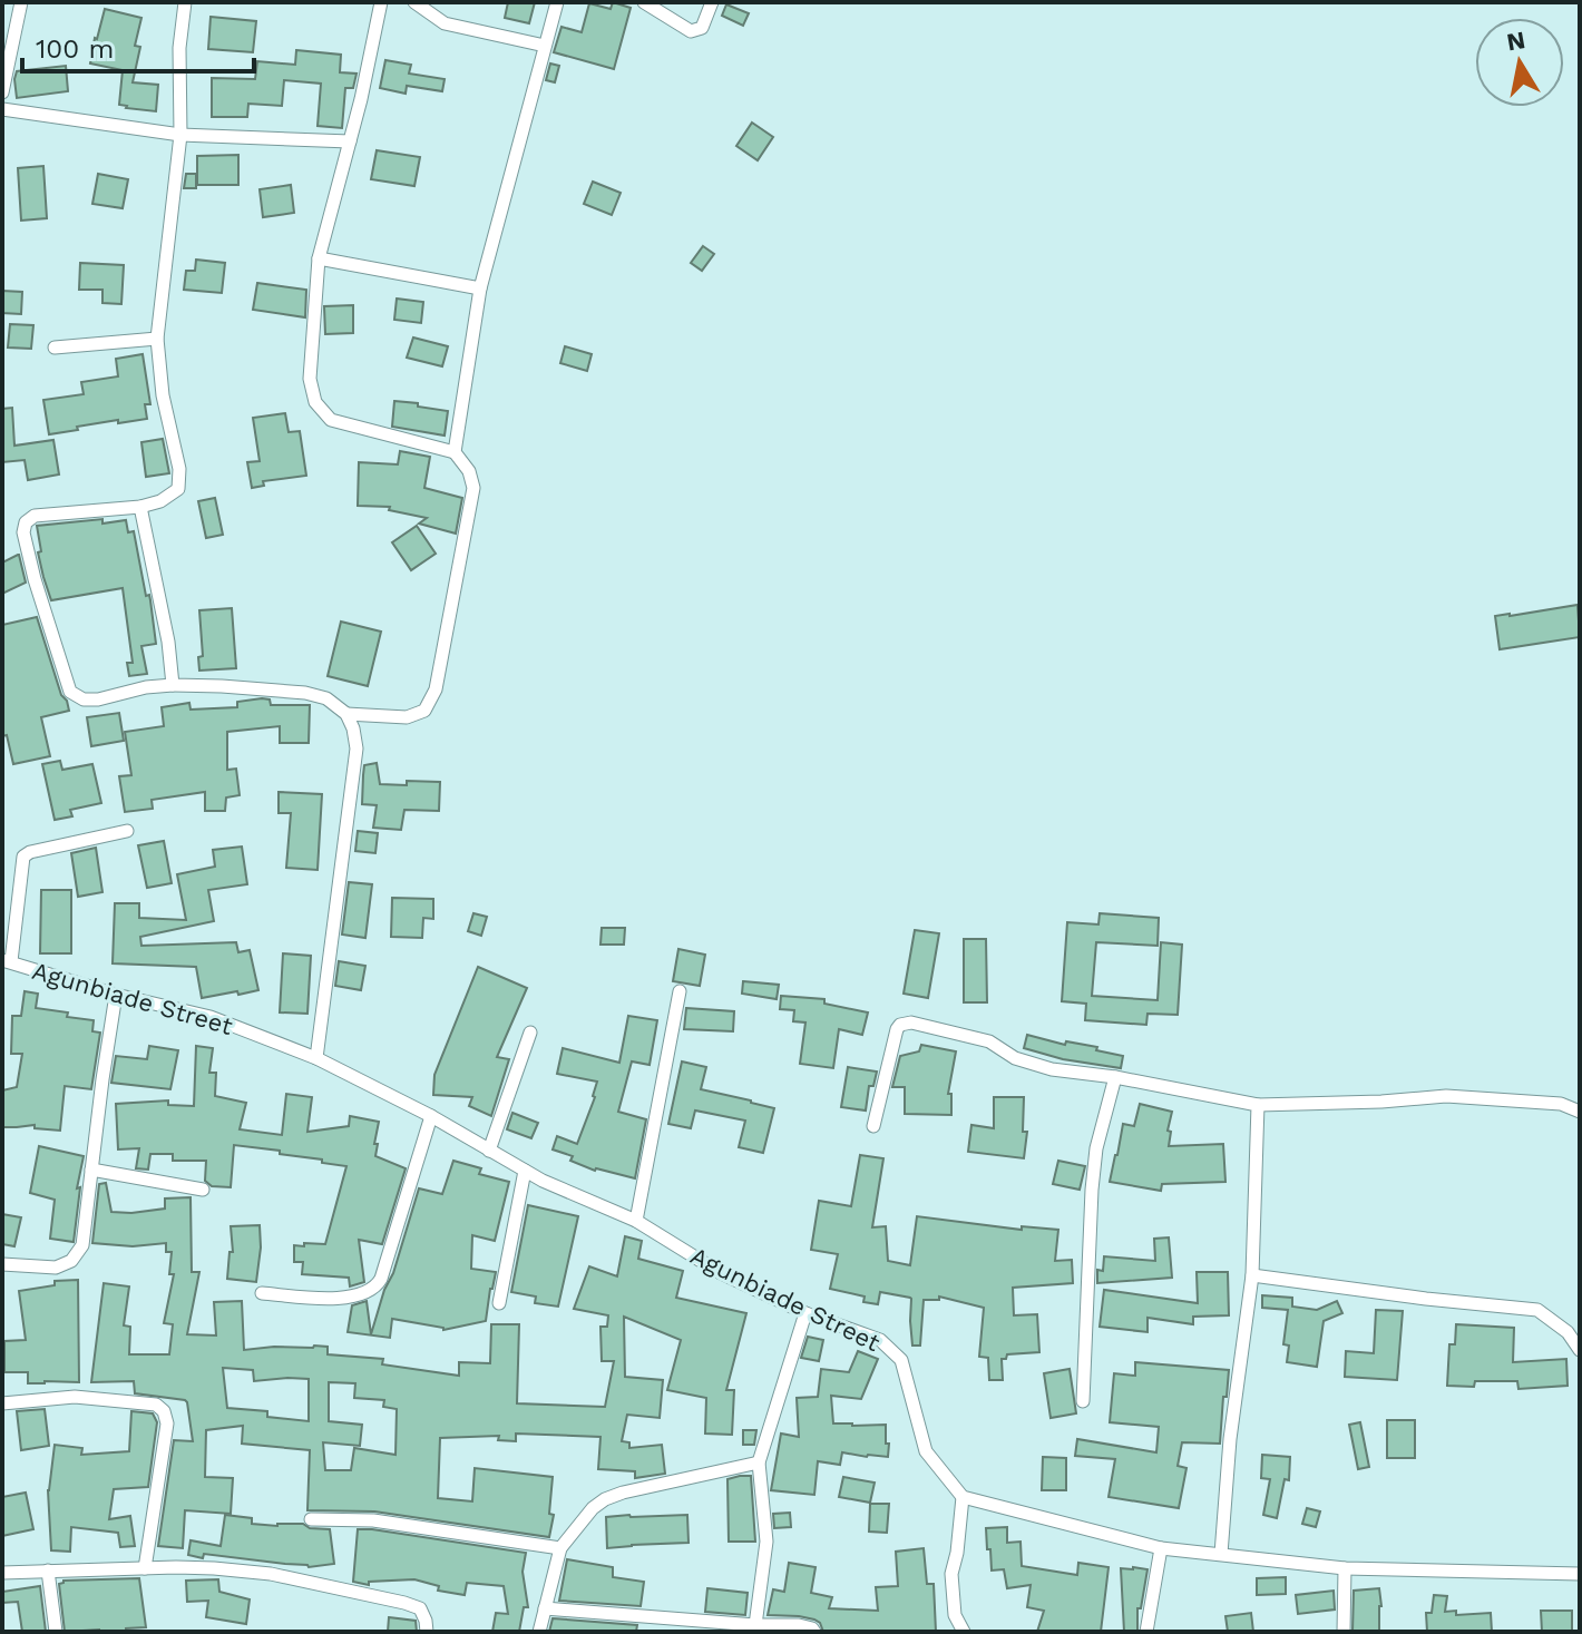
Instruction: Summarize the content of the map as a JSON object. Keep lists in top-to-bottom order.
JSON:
{
  "streets": {
    "street": ["Agunbiade Street"]
  },
  "scale_bar": "100 m",
  "north": "top"
}
